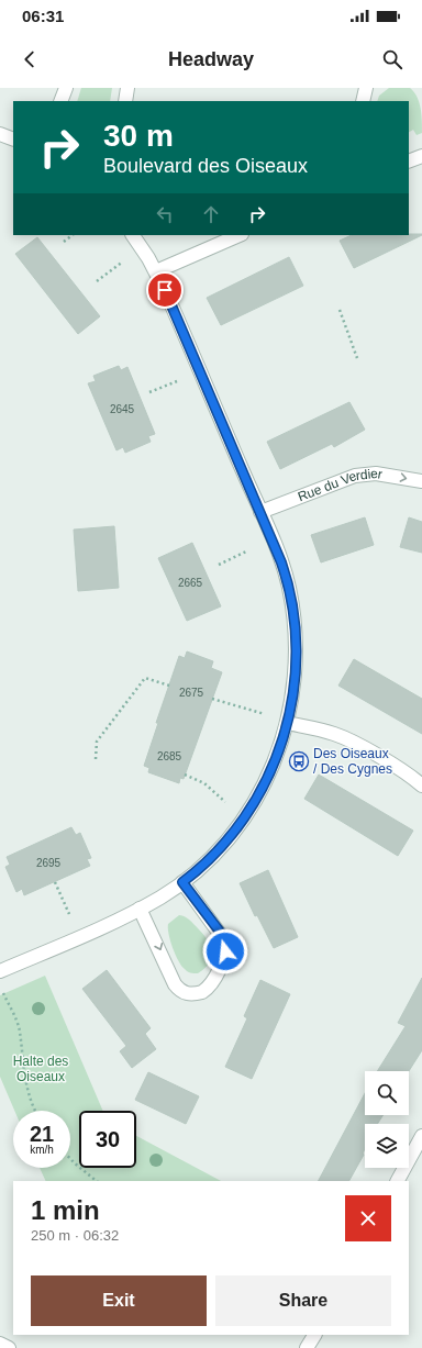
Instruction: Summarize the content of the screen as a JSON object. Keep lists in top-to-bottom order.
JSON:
{
  "streets": {
    "street": ["Rue du Verdier"]
  },
  "one_way": ["Rue du Verdier"],
  "parks": ["Halte des Oiseaux"],
  "places": {
    "bus stop": ["Des Oiseaux / Des Cygnes"]
  },
  "house_numbers": [
    "2645",
    "2665",
    "2675",
    "2685",
    "2695"
  ],
  "page": {
    "status": "06:31",
    "header": "Headway",
    "turn": ["30 m", "Boulevard des Oiseaux"],
    "speed": "21 km/h",
    "limit": "30",
    "heading": ["1 min", "250 m · 06:32"],
    "buttons": ["Exit", "Share"]
  }
}
